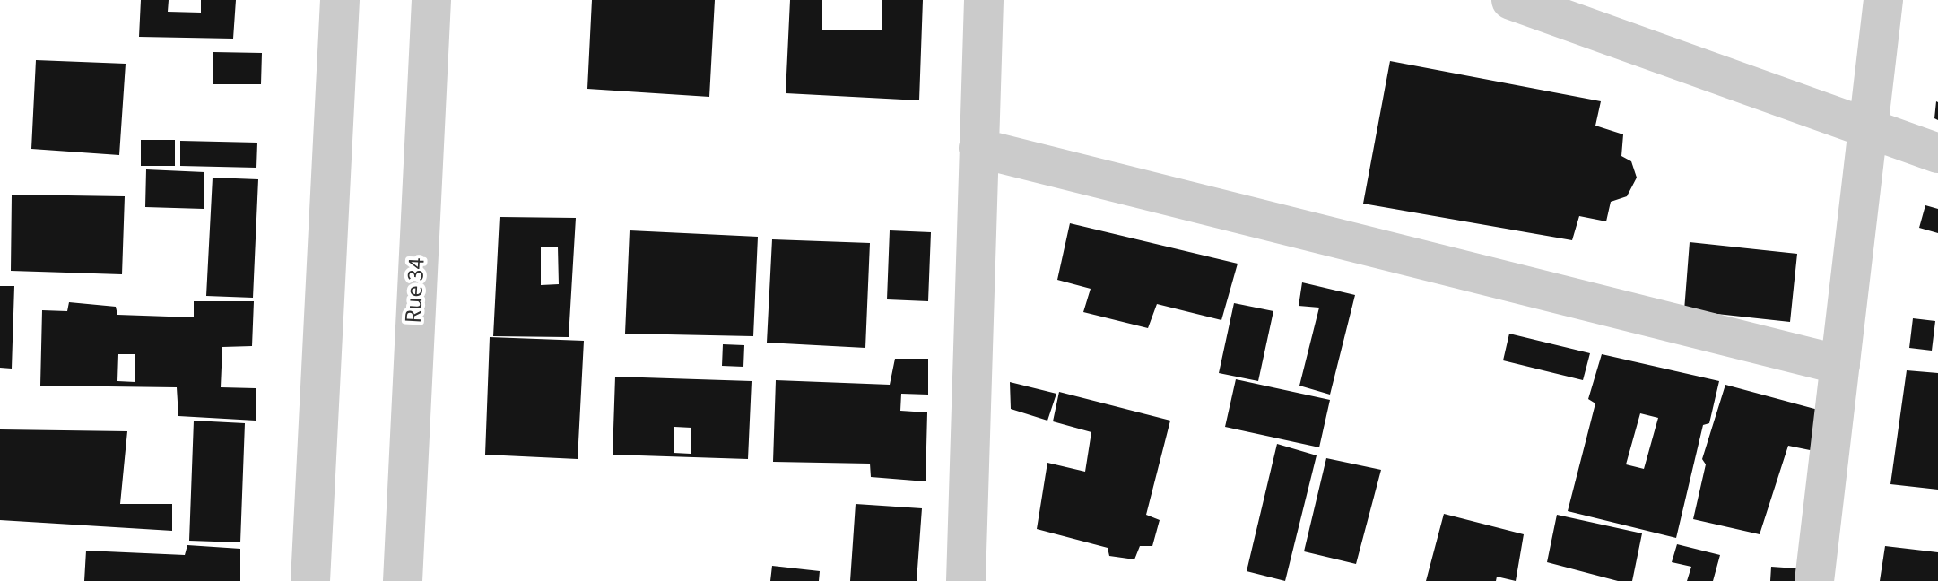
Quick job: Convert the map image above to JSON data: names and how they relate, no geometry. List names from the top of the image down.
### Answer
{
  "streets": {
    "street": ["Rue 34"]
  }
}
